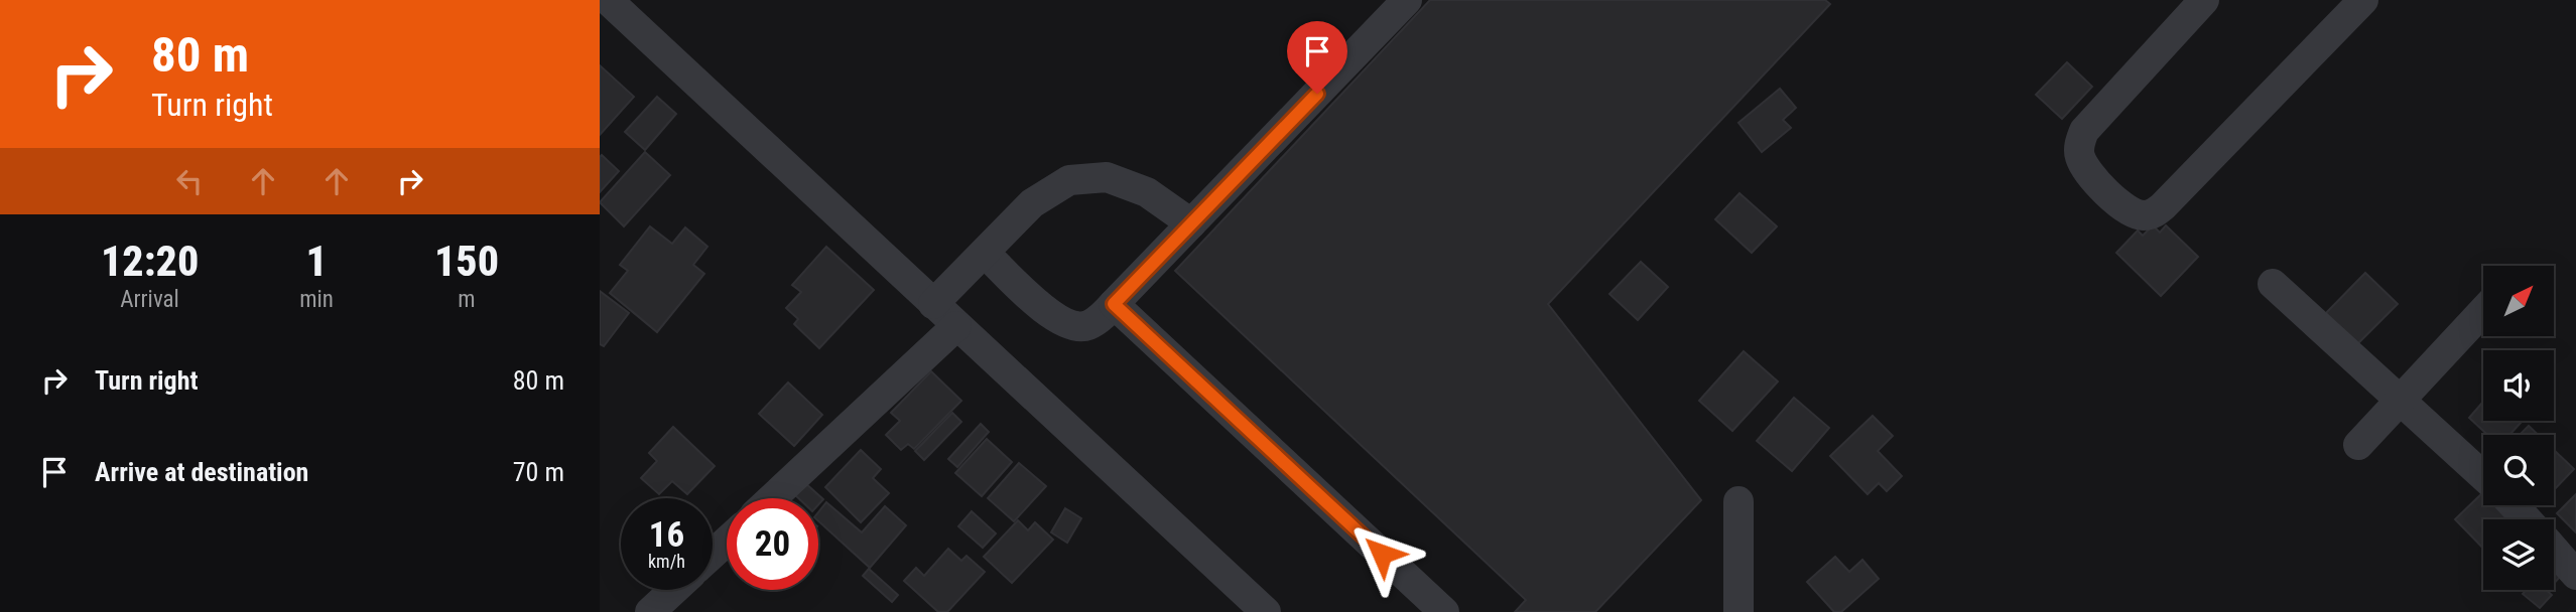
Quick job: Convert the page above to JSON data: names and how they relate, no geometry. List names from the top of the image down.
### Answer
{
  "north": "top right",
  "page": {
    "turn": ["80 m", "Turn right"],
    "eta": [
      "12:20",
      "Arrival",
      "1",
      "min",
      "150",
      "m"
    ],
    "list": [
      {
        "name": "Turn right",
        "value": "80 m"
      },
      {
        "name": "Arrive at destination",
        "value": "70 m"
      }
    ],
    "speed": "16 km/h",
    "limit": "20"
  }
}
